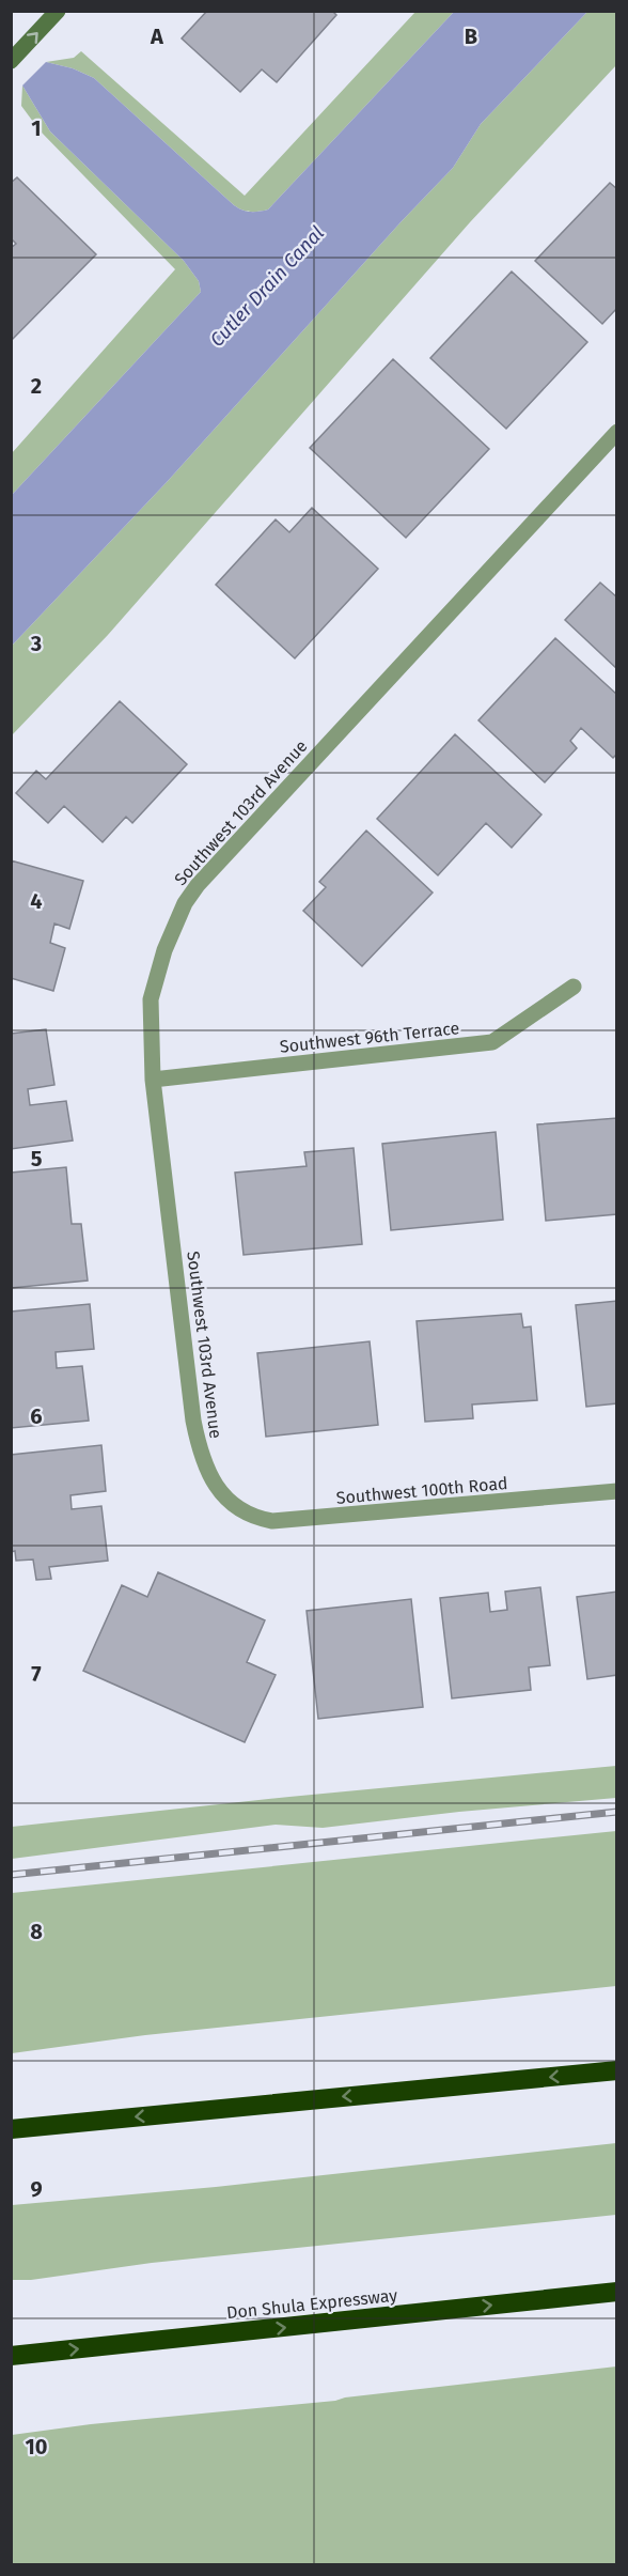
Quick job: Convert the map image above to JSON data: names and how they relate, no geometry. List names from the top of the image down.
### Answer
{
  "streets": {
    "highway": ["Don Shula Expressway"],
    "street": ["Southwest 103rd Avenue", "Southwest 96th Terrace", "Southwest 100th Road"]
  },
  "crossings": [
    ["Southwest 103rd Avenue", "Southwest 96th Terrace"],
    ["Southwest 103rd Avenue", "Southwest 100th Road"]
  ],
  "one_way": ["Don Shula Expressway"],
  "water": ["Cutler Drain Canal"],
  "grid": {
    "columns": ["A", "B"],
    "rows": [
      "1",
      "2",
      "3",
      "4",
      "5",
      "6",
      "7",
      "8",
      "9",
      "10"
    ]
  }
}
